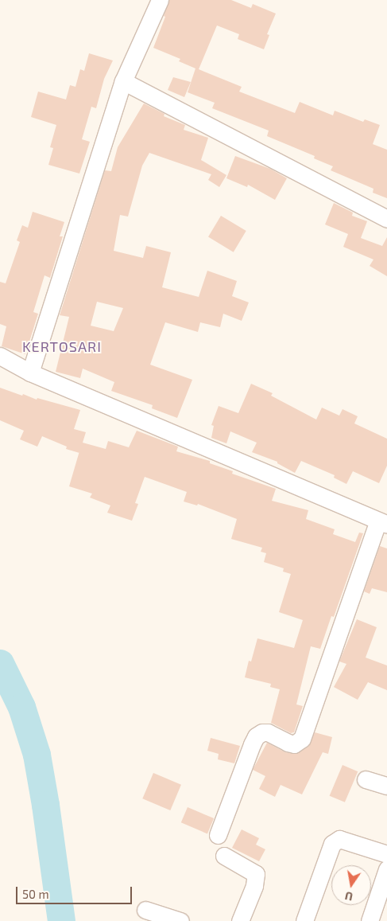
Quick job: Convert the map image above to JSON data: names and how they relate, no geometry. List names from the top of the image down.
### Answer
{
  "districts": ["KERTOSARI"],
  "scale_bar": "50 m",
  "north": "bottom"
}
